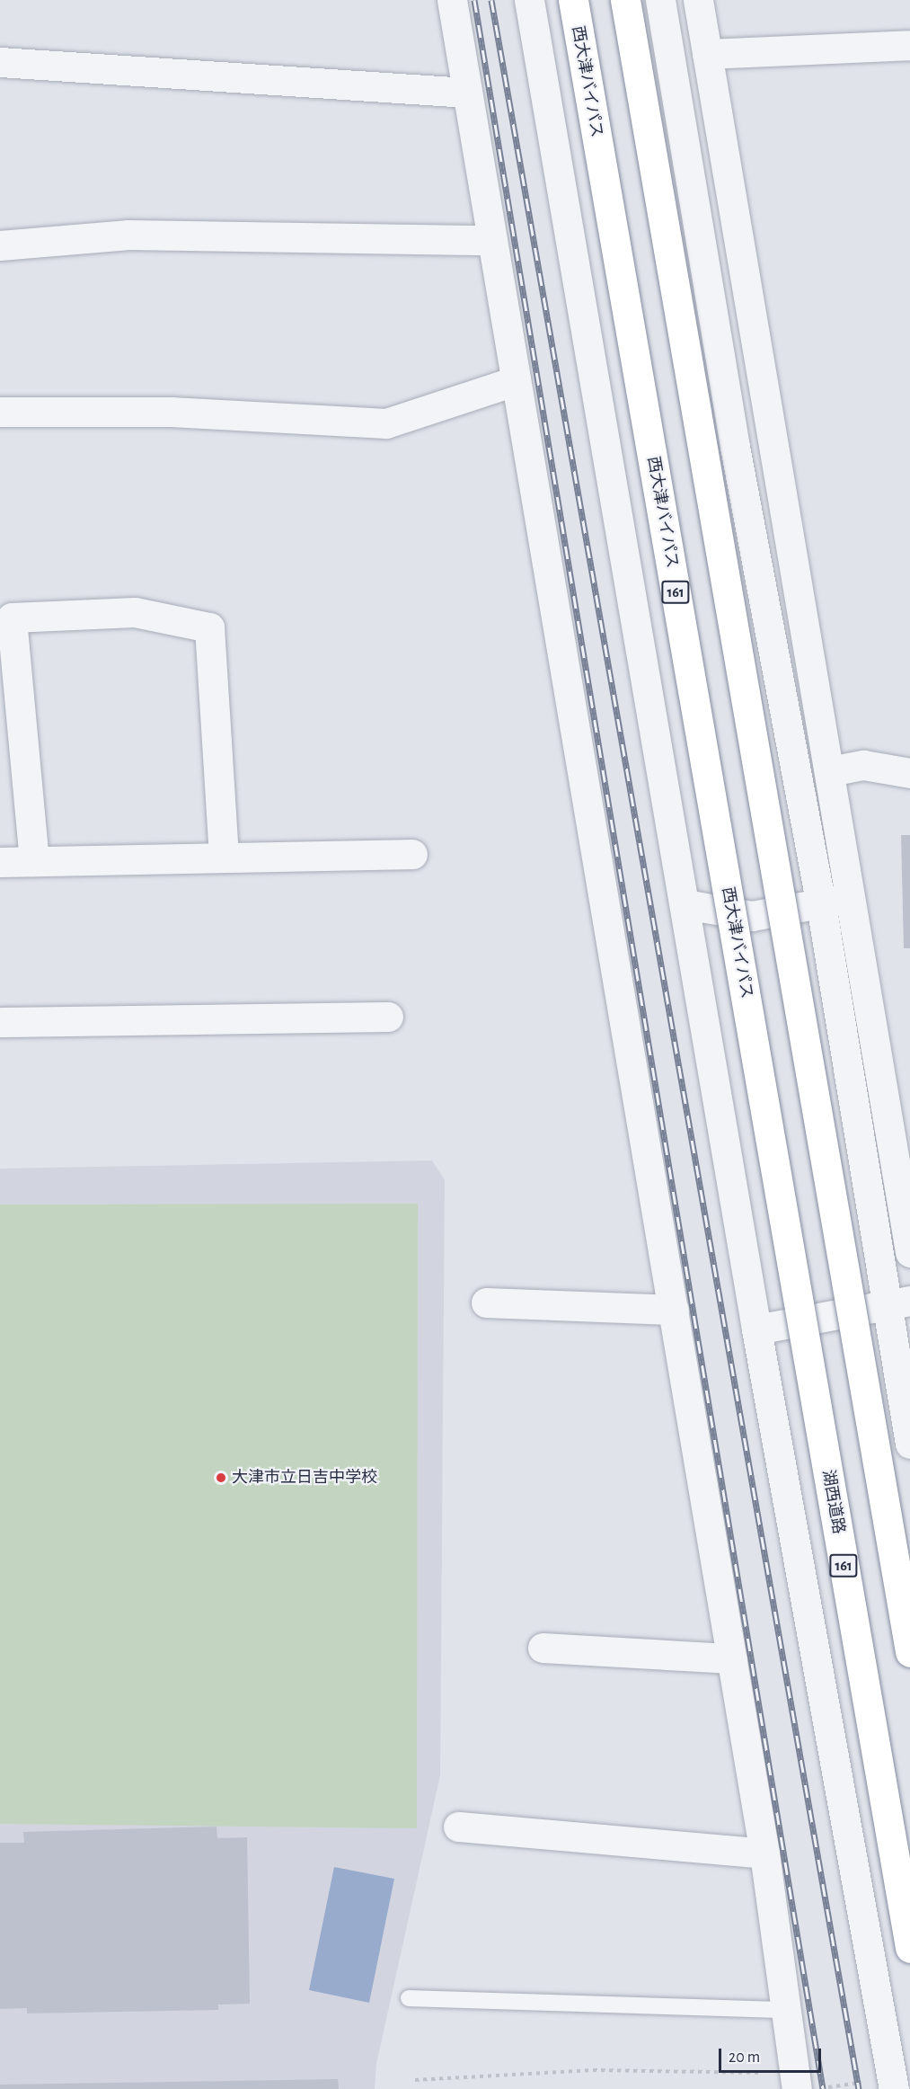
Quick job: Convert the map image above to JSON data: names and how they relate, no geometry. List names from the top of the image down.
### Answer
{
  "streets": {
    "highway": ["西大津バイパス", "161", "湖西道路"]
  },
  "crossings": [
    ["西大津バイパス", "湖西道路"]
  ],
  "places": ["大津市立日吉中学校"],
  "scale_bar": "20 m"
}
